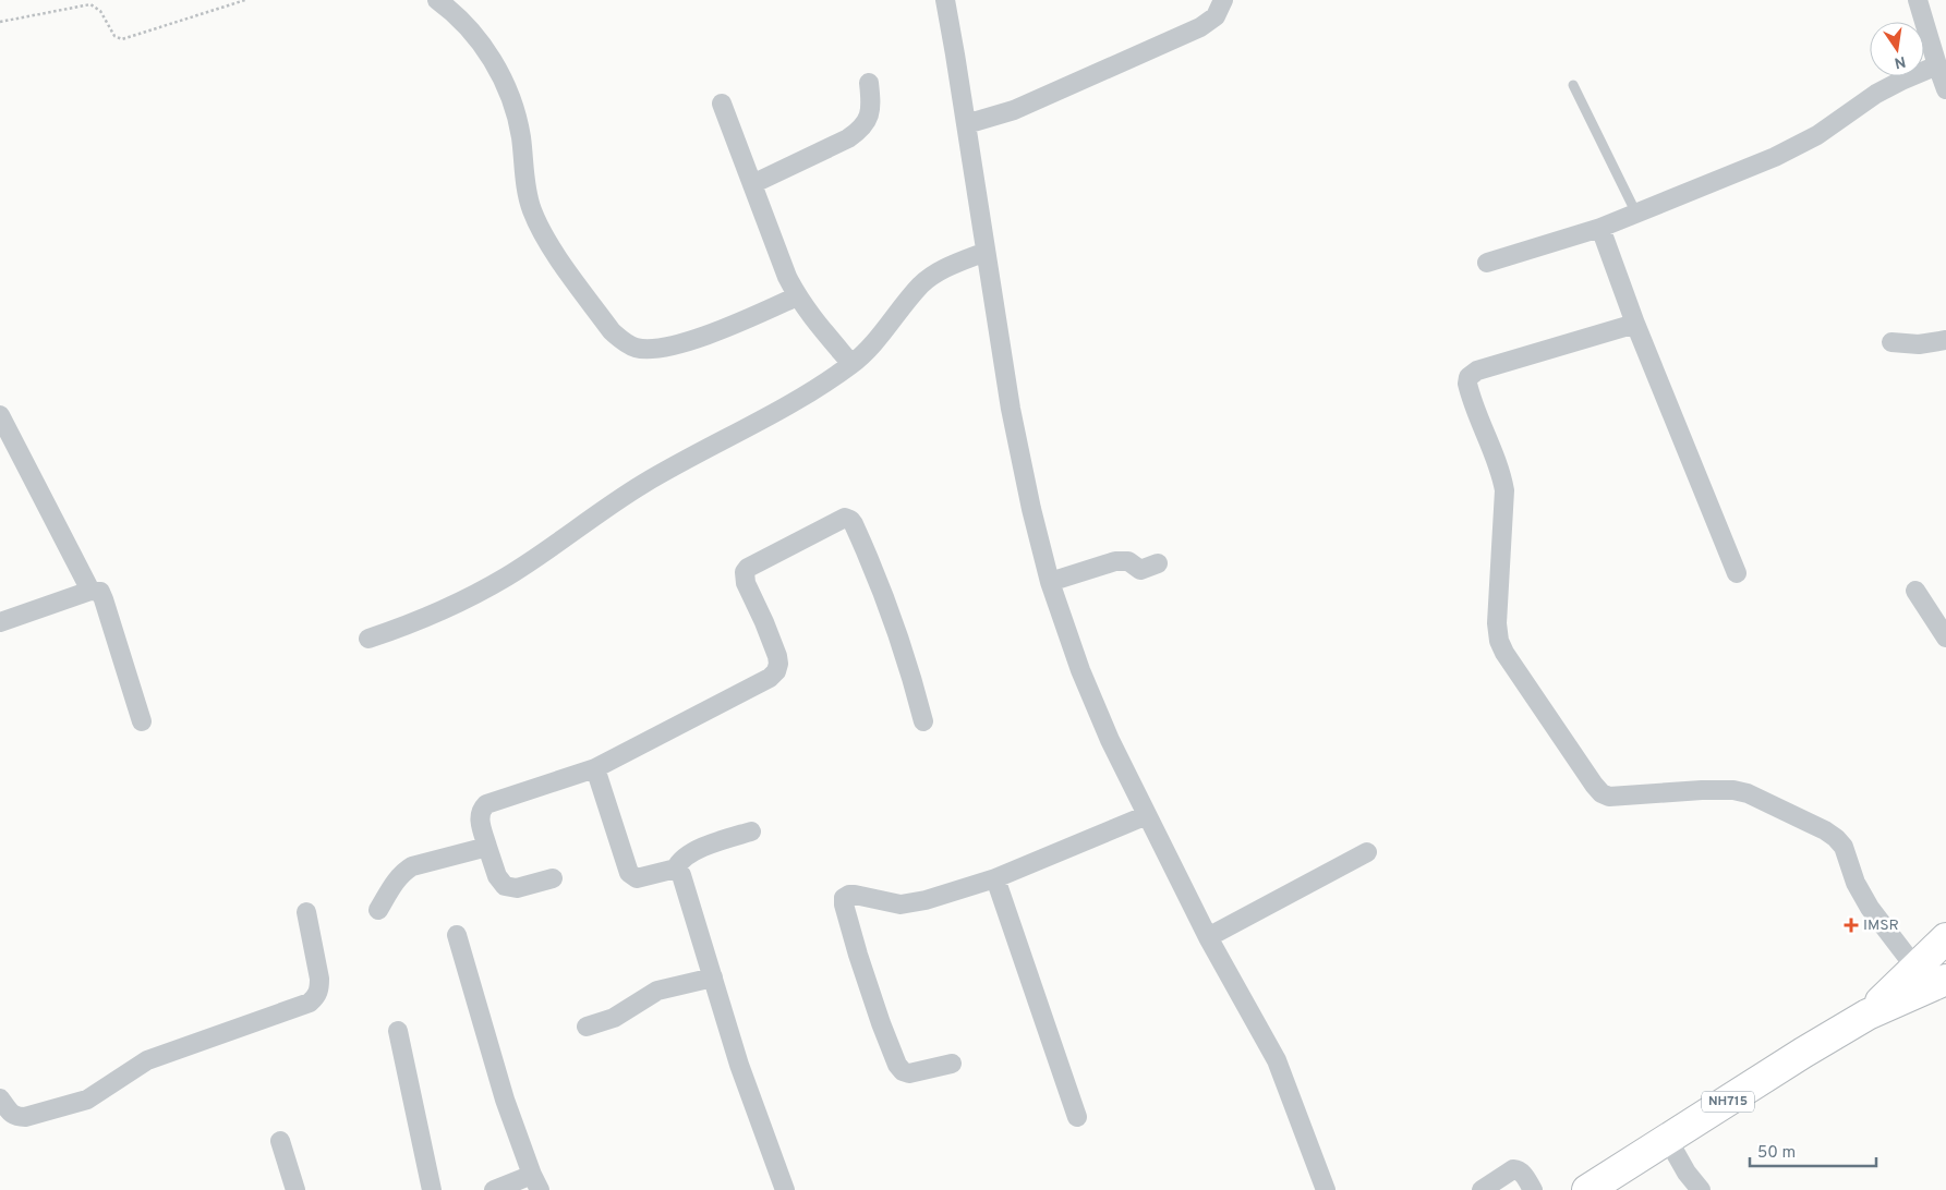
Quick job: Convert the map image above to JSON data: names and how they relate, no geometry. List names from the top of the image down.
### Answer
{
  "streets": {
    "highway": ["NH715"]
  },
  "places": {
    "health": ["IMSR"]
  },
  "scale_bar": "50 m",
  "north": "bottom"
}
